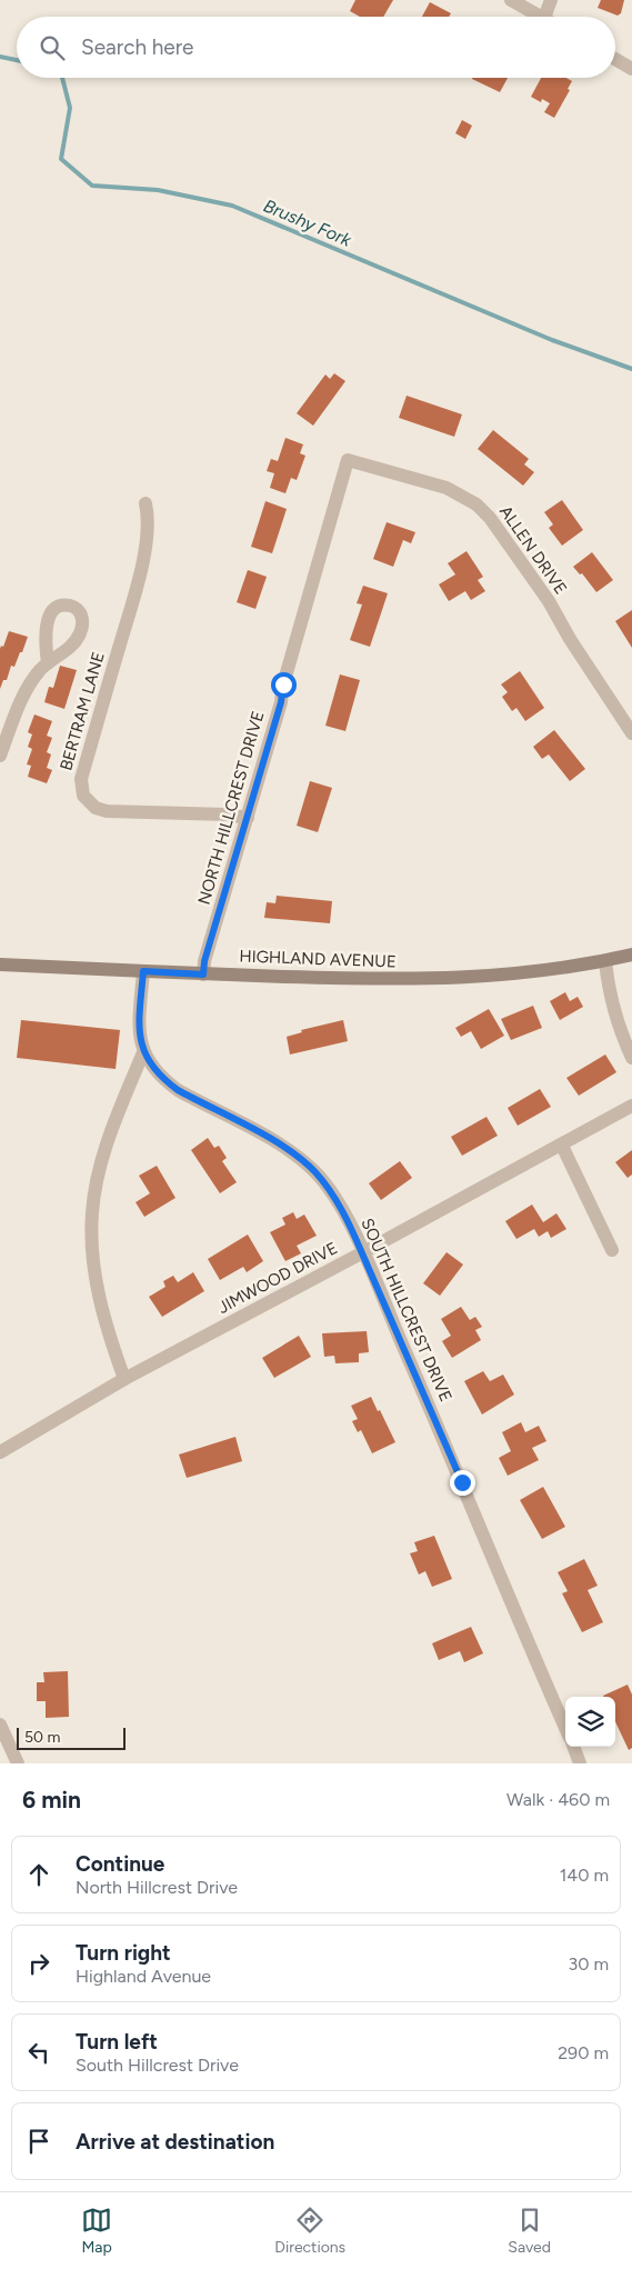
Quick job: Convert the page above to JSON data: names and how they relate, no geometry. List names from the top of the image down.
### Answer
{
  "streets": {
    "main road": ["HIGHLAND AVENUE"],
    "street": [
      "ALLEN DRIVE",
      "BERTRAM LANE",
      "NORTH HILLCREST DRIVE",
      "JIMWOOD DRIVE",
      "SOUTH HILLCREST DRIVE"
    ]
  },
  "crossings": [
    ["ALLEN DRIVE", "NORTH HILLCREST DRIVE"],
    ["BERTRAM LANE", "NORTH HILLCREST DRIVE"],
    ["NORTH HILLCREST DRIVE", "HIGHLAND AVENUE"],
    ["HIGHLAND AVENUE", "SOUTH HILLCREST DRIVE"],
    ["JIMWOOD DRIVE", "SOUTH HILLCREST DRIVE"]
  ],
  "water": ["Brushy Fork"],
  "scale_bar": "50 m",
  "page": {
    "search": "Search here",
    "scale": "50 m",
    "heading": ["6 min", "Walk · 460 m"],
    "list": [
      ["Continue", "North Hillcrest Drive", "140 m"],
      ["Turn right", "Highland Avenue", "30 m"],
      ["Turn left", "South Hillcrest Drive", "290 m"],
      "Arrive at destination"
    ],
    "nav": ["Map", "Directions", "Saved"]
  }
}
